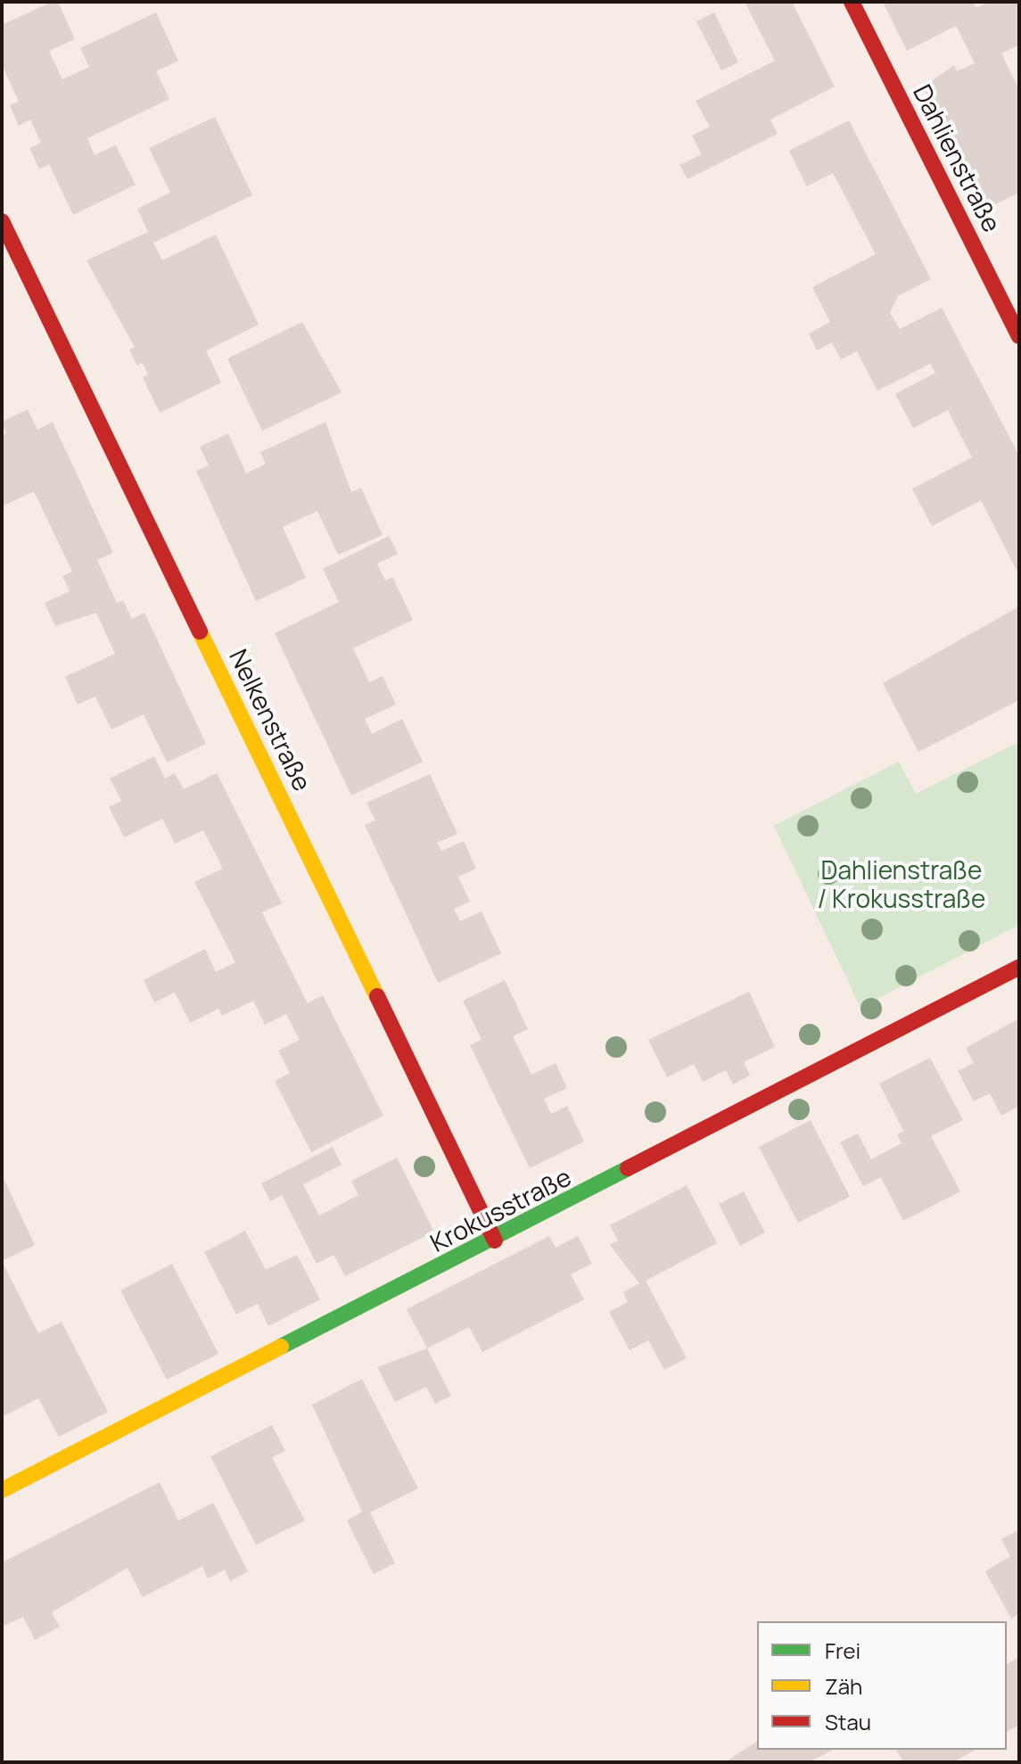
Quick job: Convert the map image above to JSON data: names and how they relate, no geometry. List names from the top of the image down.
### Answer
{
  "streets": {
    "street": ["Dahlienstraße", "Nelkenstraße", "Krokusstraße"]
  },
  "crossings": [
    ["Nelkenstraße", "Krokusstraße"]
  ],
  "parks": ["Dahlienstraße / Krokusstraße"],
  "legend": ["Frei", "Zäh", "Stau"]
}
